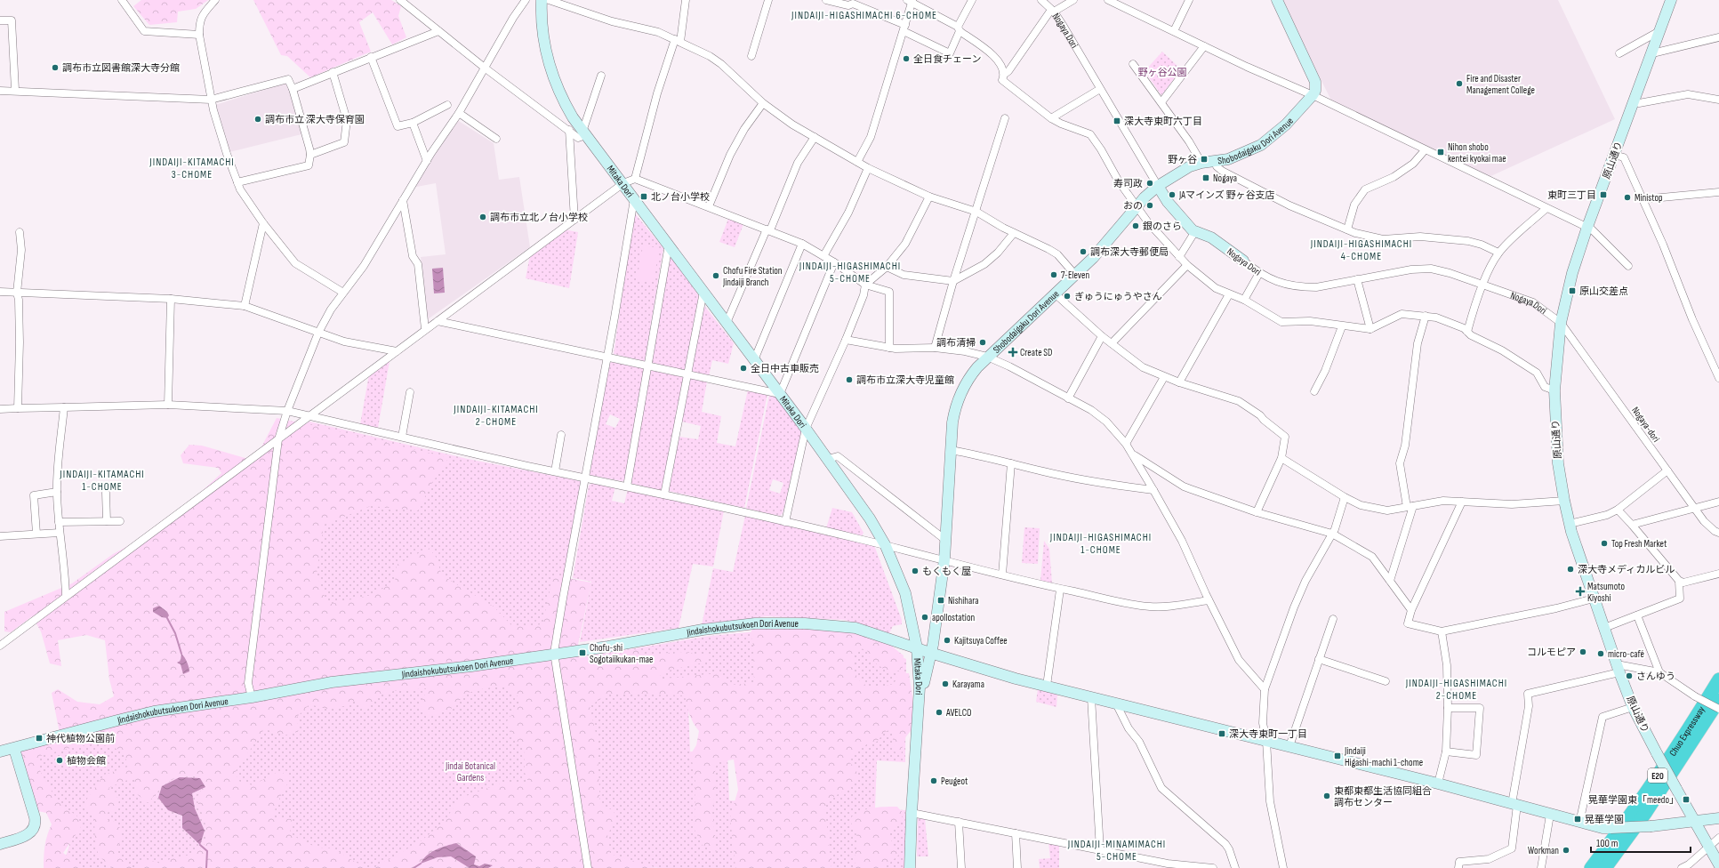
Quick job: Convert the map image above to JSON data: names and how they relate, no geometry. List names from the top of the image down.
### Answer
{
  "streets": {
    "highway": ["Chuo Expressway", "E20"],
    "street": [
      "Nogaya Dori",
      "Shobodaigaku Dori Avenue",
      "原山通り",
      "Mitaka Dori",
      "Nogaya-dori",
      "Jindaishokubutsukoen Dori Avenue"
    ]
  },
  "crossings": [
    ["Nogaya Dori", "Shobodaigaku Dori Avenue"],
    ["Nogaya Dori", "原山通り"],
    ["Nogaya Dori", "Nogaya-dori"],
    ["Shobodaigaku Dori Avenue", "Mitaka Dori"],
    ["Shobodaigaku Dori Avenue", "Jindaishokubutsukoen Dori Avenue"],
    ["原山通り", "Nogaya-dori"],
    ["原山通り", "Jindaishokubutsukoen Dori Avenue"],
    ["Mitaka Dori", "Jindaishokubutsukoen Dori Avenue"]
  ],
  "districts": [
    "JINDAIJI-HIGASHIMACHI 6-CHOME",
    "JINDAIJI-KITAMACHI 3-CHOME",
    "JINDAIJI-HIGASHIMACHI 4-CHOME",
    "JINDAIJI-HIGASHIMACHI 5-CHOME",
    "JINDAIJI-KITAMACHI 2-CHOME",
    "JINDAIJI-KITAMACHI 1-CHOME",
    "JINDAIJI-HIGASHIMACHI 1-CHOME",
    "JINDAIJI-HIGASHIMACHI 2-CHOME",
    "JINDAIJI-MINAMIMACHI 5-CHOME"
  ],
  "parks": ["野ヶ谷公園", "Jindai Botanical Gardens"],
  "places": {
    "other": [
      "全日食チェーン",
      "調布市立図書館深大寺分館",
      "Fire and Disaster Management College",
      "調布市立 深大寺保育園",
      "寿司政",
      "JAマインズ 野ヶ谷支店",
      "Ministop",
      "おの",
      "調布市立北ノ台小学校",
      "銀のさら",
      "調布深大寺郵便局",
      "7-Eleven",
      "Chofu Fire Station Jindaiji Branch",
      "ぎゅうにゅうやさん",
      "調布清掃",
      "全日中古車販売",
      "調布市立深大寺児童館",
      "Top Fresh Market",
      "深大寺メディカルビル",
      "もくもく屋",
      "apollostation",
      "Kajitsuya Coffee",
      "コルモピア",
      "micro-café",
      "さんゆう",
      "Karayama",
      "AVELCO",
      "植物会館",
      "Peugeot",
      "東都東都生活協同組合 調布センター",
      "Workman"
    ],
    "transit": [
      "深大寺東町六丁目",
      "Nihon shobo kentei kyokai mae",
      "野ヶ谷",
      "Nogaya",
      "東町三丁目",
      "北ノ台小学校",
      "原山交差点",
      "Nishihara",
      "Chofu-shi Sogotaiikukan-mae",
      "深大寺東町一丁目",
      "神代植物公園前",
      "Jindaiji Higashi-machi 1-chome",
      "晃華学園東「meedo」",
      "晃華学園"
    ],
    "health": ["Create SD", "Matsumoto Kiyoshi"]
  },
  "scale_bar": "100 m"
}
